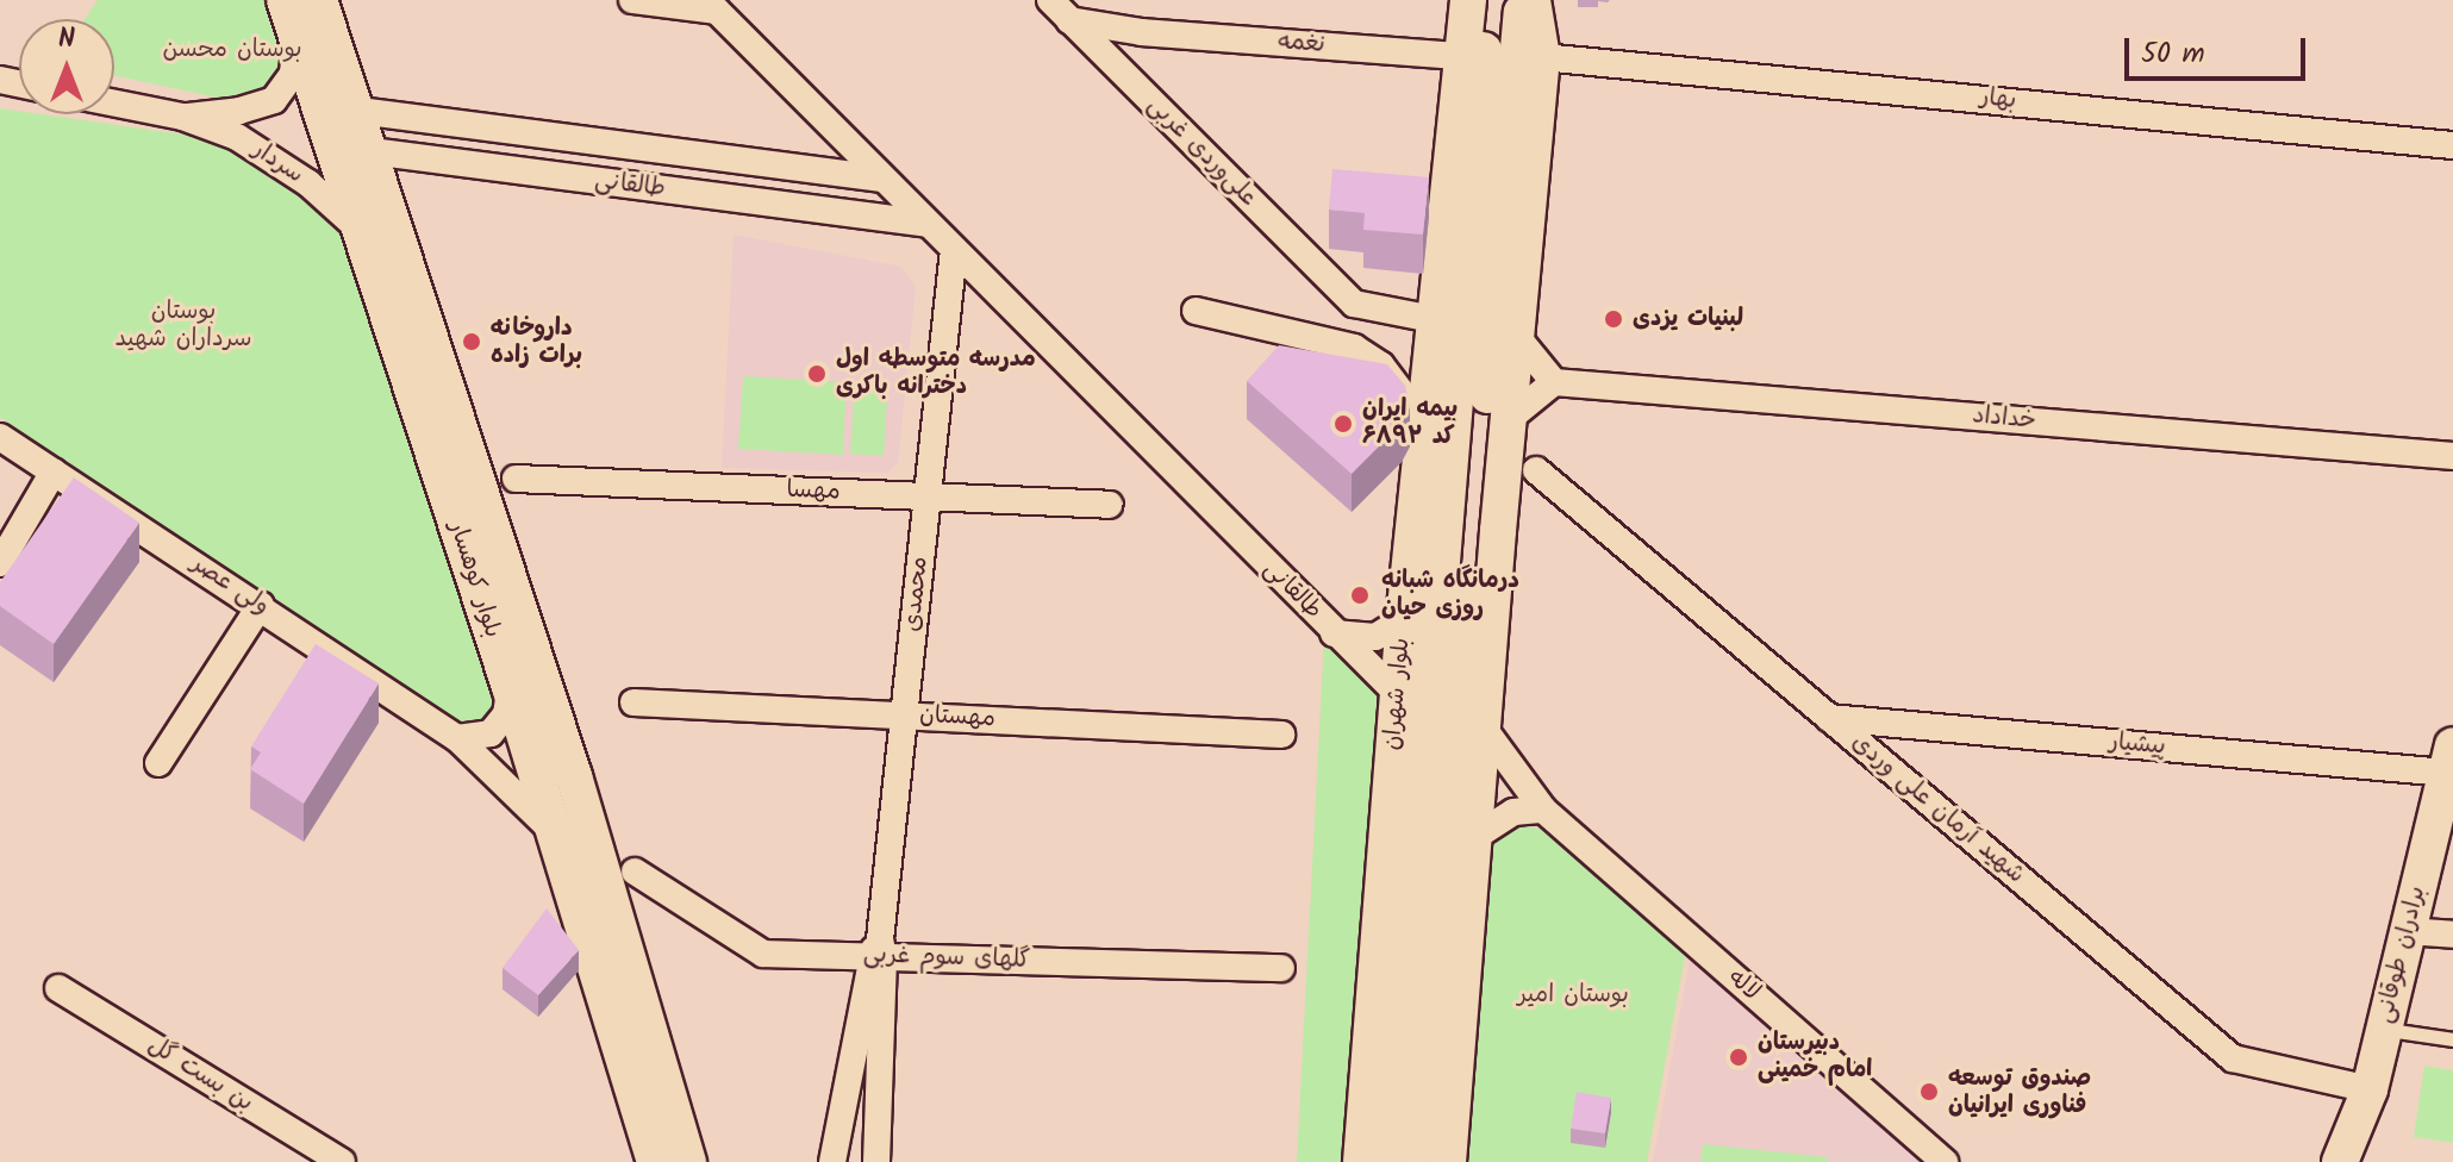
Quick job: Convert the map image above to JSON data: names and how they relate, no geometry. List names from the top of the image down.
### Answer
{
  "streets": {
    "main road": ["بلوار کوهسار", "بلوار شهران", "برادران طوقانی"],
    "street": [
      "نغمه",
      "بهار",
      "علی‌وردی غربی",
      "سردار",
      "طالقانی",
      "خداداد",
      "مهسا",
      "ولی عصر",
      "محمدی",
      "مهستان",
      "پیشیار",
      "شهید آرمان علی وردی",
      "گلهای سوم غربی",
      "لاله",
      "بن بست گل"
    ]
  },
  "crossings": [
    ["نغمه", "علی‌وردی غربی"],
    ["نغمه", "بلوار شهران"],
    ["سردار", "بلوار کوهسار"],
    ["طالقانی", "بلوار کوهسار"],
    ["طالقانی", "محمدی"],
    ["طالقانی", "بلوار شهران"],
    ["مهسا", "محمدی"],
    ["بلوار کوهسار", "ولی عصر"],
    ["محمدی", "مهستان"],
    ["محمدی", "گلهای سوم غربی"],
    ["پیشیار", "شهید آرمان علی وردی"],
    ["پیشیار", "برادران طوقانی"],
    ["شهید آرمان علی وردی", "برادران طوقانی"]
  ],
  "parks": ["بوستان محسن", "بوستان سرداران شهید", "بوستان امیر"],
  "places": [
    "لبنیات یزدی",
    "داروخانه برات زاده",
    "مدرسه متوسطه اول دخترانه باکری",
    "بیمه ایران کد ۶۸۹۲",
    "درمانگاه شبانه روزی حیان",
    "دبیرستان امام خمینی",
    "صندوق توسعه فناوری ایرانیان"
  ],
  "scale_bar": "50 m",
  "north": "top"
}
